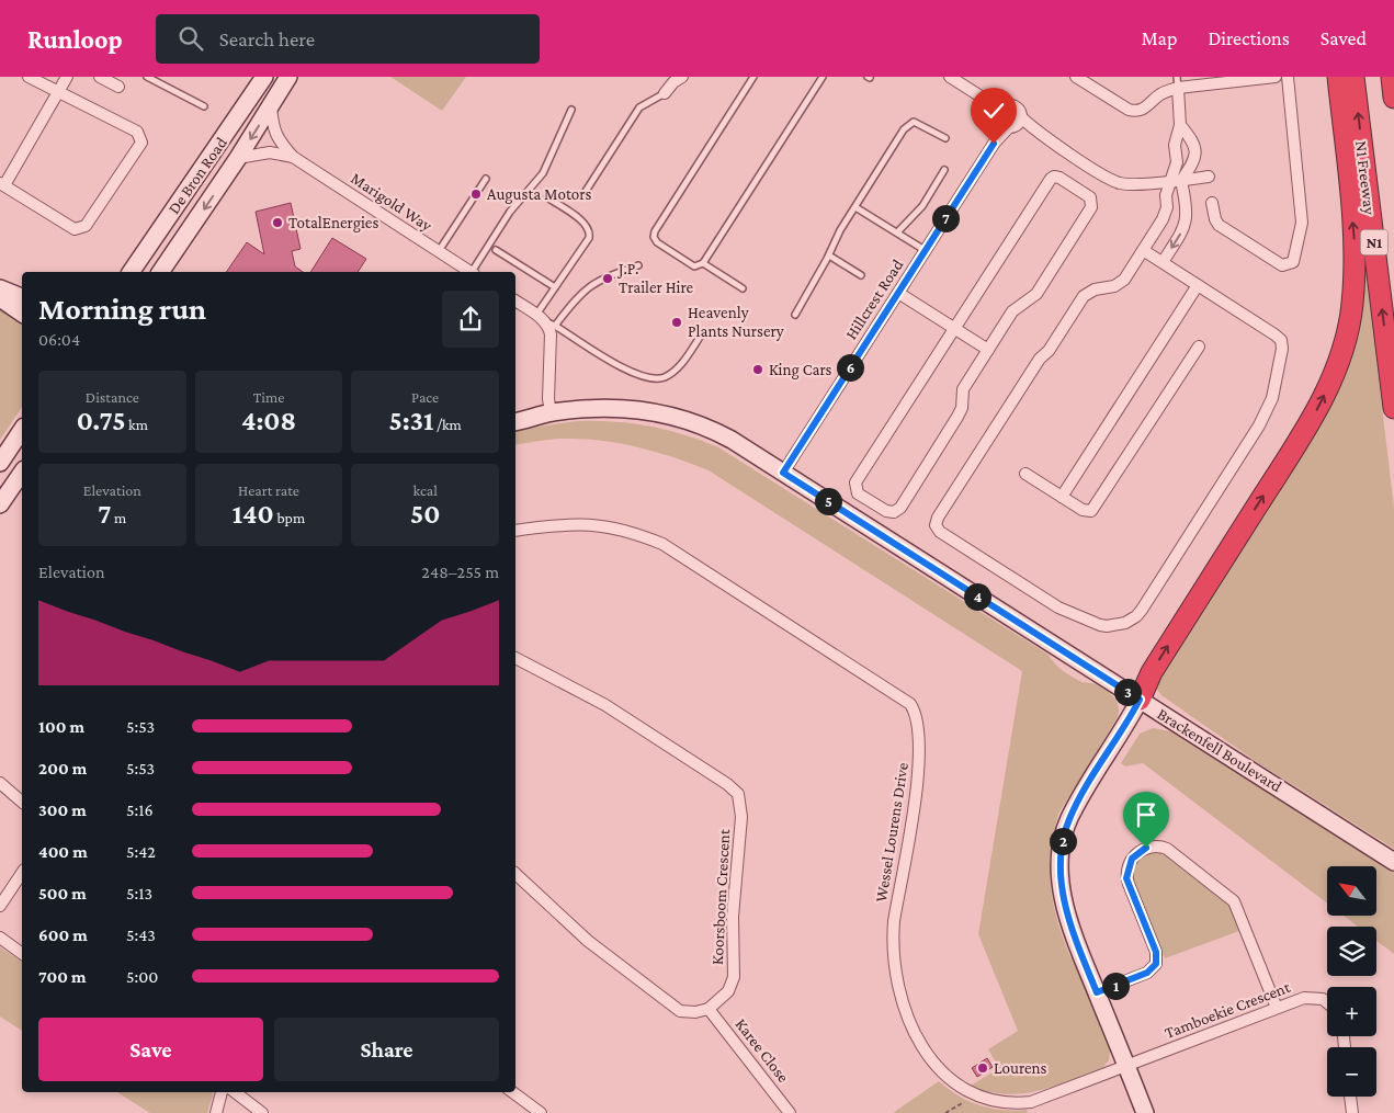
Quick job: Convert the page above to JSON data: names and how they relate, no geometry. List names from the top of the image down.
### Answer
{
  "streets": {
    "highway": ["N1 Freeway", "N1"],
    "street": [
      "De Bron Road",
      "Marigold Way",
      "Hillcrest Road",
      "Brackenfell Boulevard",
      "Wessel Lourens Drive",
      "Koorsboom Crescent",
      "Tamboekie Crescent",
      "Karee Close"
    ]
  },
  "crossings": [
    ["De Bron Road", "Marigold Way"],
    ["Hillcrest Road", "Brackenfell Boulevard"],
    ["Wessel Lourens Drive", "Tamboekie Crescent"],
    ["Koorsboom Crescent", "Karee Close"]
  ],
  "one_way": ["N1 Freeway"],
  "places": [
    "Augusta Motors",
    "TotalEnergies",
    "J.P. Trailer Hire",
    "Heavenly Plants Nursery",
    "King Cars",
    "Lourens"
  ],
  "north": "top left",
  "page": {
    "header": "Runloop",
    "search": "Search here",
    "nav": ["Map", "Directions", "Saved"],
    "pins": [
      "7",
      "6",
      "5",
      "4",
      "3",
      "2",
      "1"
    ],
    "heading": ["Morning run", "06:04"],
    "stats": [
      ["Distance", "0.75 km"],
      ["Time", "4:08"],
      ["Pace", "5:31 /km"],
      ["Elevation", "7 m"],
      ["Heart rate", "140 bpm"],
      ["kcal", "50"]
    ],
    "chart": ["Elevation", "248–255 m"],
    "list": [
      {
        "name": "100 m",
        "note": "5:53"
      },
      {
        "name": "200 m",
        "note": "5:53"
      },
      {
        "name": "300 m",
        "note": "5:16"
      },
      {
        "name": "400 m",
        "note": "5:42"
      },
      {
        "name": "500 m",
        "note": "5:13"
      },
      {
        "name": "600 m",
        "note": "5:43"
      },
      {
        "name": "700 m",
        "note": "5:00"
      }
    ],
    "map_buttons": ["+", "−"],
    "buttons": ["Save", "Share"]
  }
}
